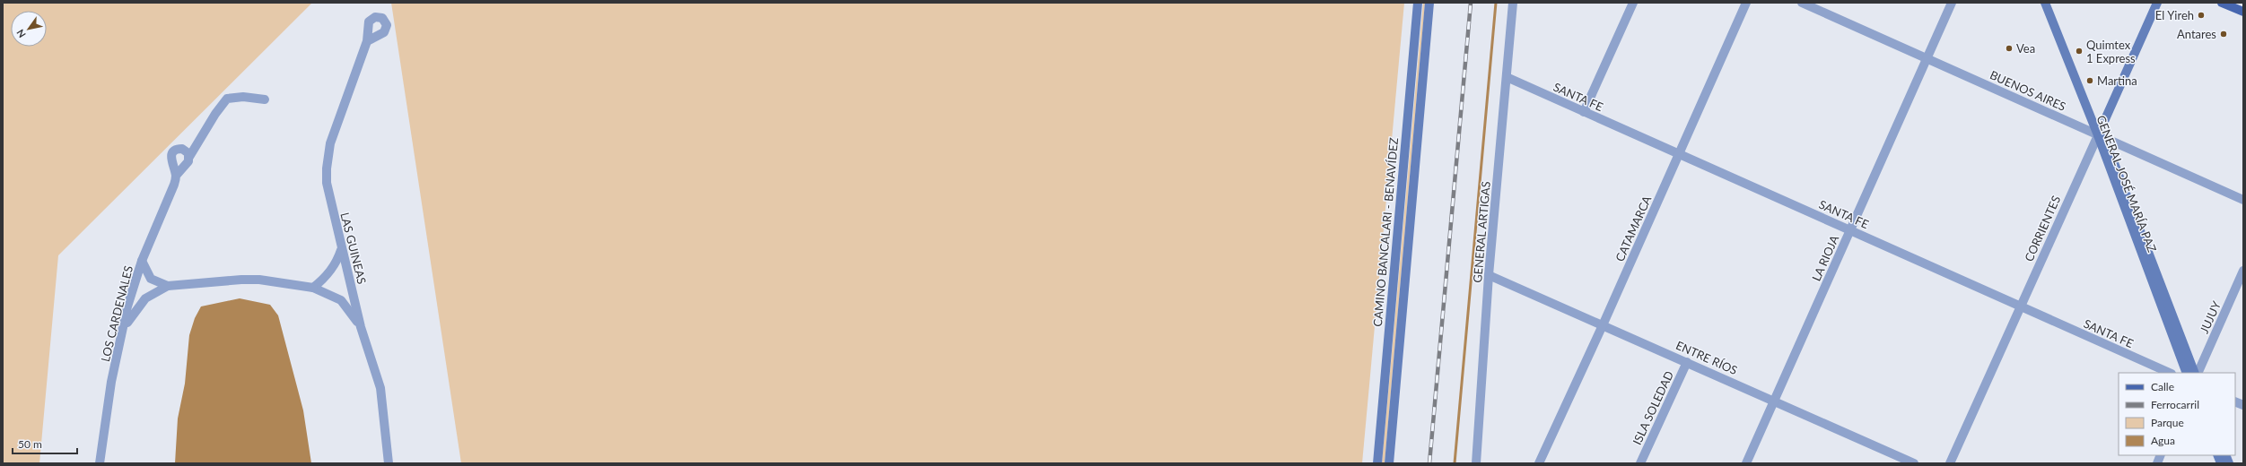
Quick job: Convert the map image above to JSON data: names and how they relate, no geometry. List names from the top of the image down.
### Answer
{
  "streets": {
    "main road": ["GENERAL JOSÉ MARÍA PAZ", "CORRIENTES", "CAMINO BANCALARI - BENAVÍDEZ"],
    "street": [
      "BUENOS AIRES",
      "SANTA FE",
      "CATAMARCA",
      "GENERAL ARTIGAS",
      "LAS GUINEAS",
      "LA RIOJA",
      "LOS CARDENALES",
      "JUJUY",
      "ENTRE RÍOS",
      "ISLA SOLEDAD"
    ]
  },
  "crossings": [
    ["BUENOS AIRES", "GENERAL JOSÉ MARÍA PAZ"],
    ["BUENOS AIRES", "CORRIENTES"],
    ["BUENOS AIRES", "LA RIOJA"],
    ["SANTA FE", "CATAMARCA"],
    ["SANTA FE", "CORRIENTES"],
    ["SANTA FE", "GENERAL ARTIGAS"],
    ["SANTA FE", "LA RIOJA"],
    ["GENERAL JOSÉ MARÍA PAZ", "CORRIENTES"],
    ["CATAMARCA", "ENTRE RÍOS"],
    ["GENERAL ARTIGAS", "ENTRE RÍOS"],
    ["LA RIOJA", "ENTRE RÍOS"],
    ["ENTRE RÍOS", "ISLA SOLEDAD"]
  ],
  "places": [
    "El Yireh",
    "Antares",
    "Vea",
    "Quimtex 1 Express",
    "Martina"
  ],
  "legend": [
    "Calle",
    "Ferrocarril",
    "Parque",
    "Agua"
  ],
  "scale_bar": "50 m",
  "north": "bottom left"
}
